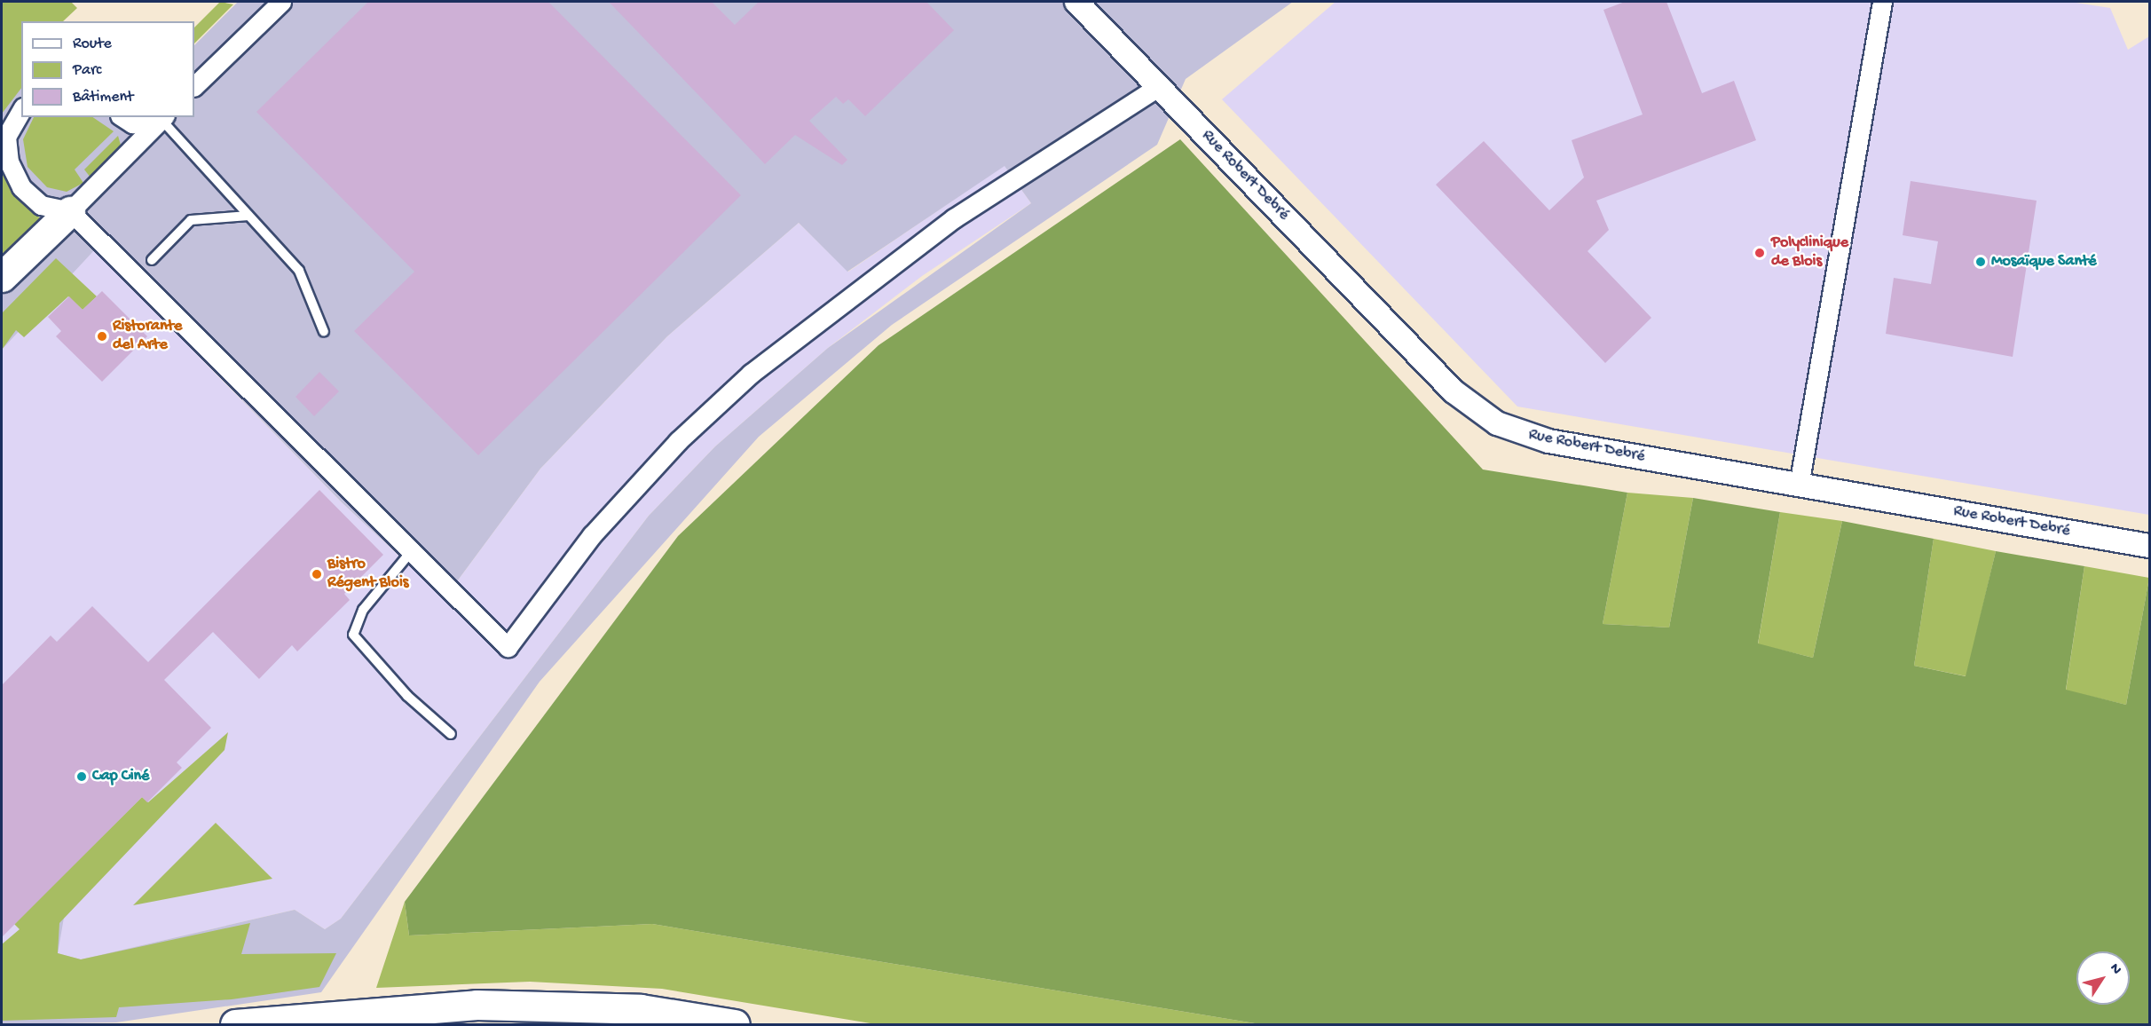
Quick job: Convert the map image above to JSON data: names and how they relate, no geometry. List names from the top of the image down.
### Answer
{
  "streets": {
    "street": ["Rue Robert Debré"]
  },
  "places": [
    "Polyclinique de Blois",
    "Mosaïque Santé",
    "Ristorante del Arte",
    "Bistro Régent Blois",
    "Cap Ciné"
  ],
  "legend": ["Route", "Parc", "Bâtiment"],
  "north": "top right"
}
